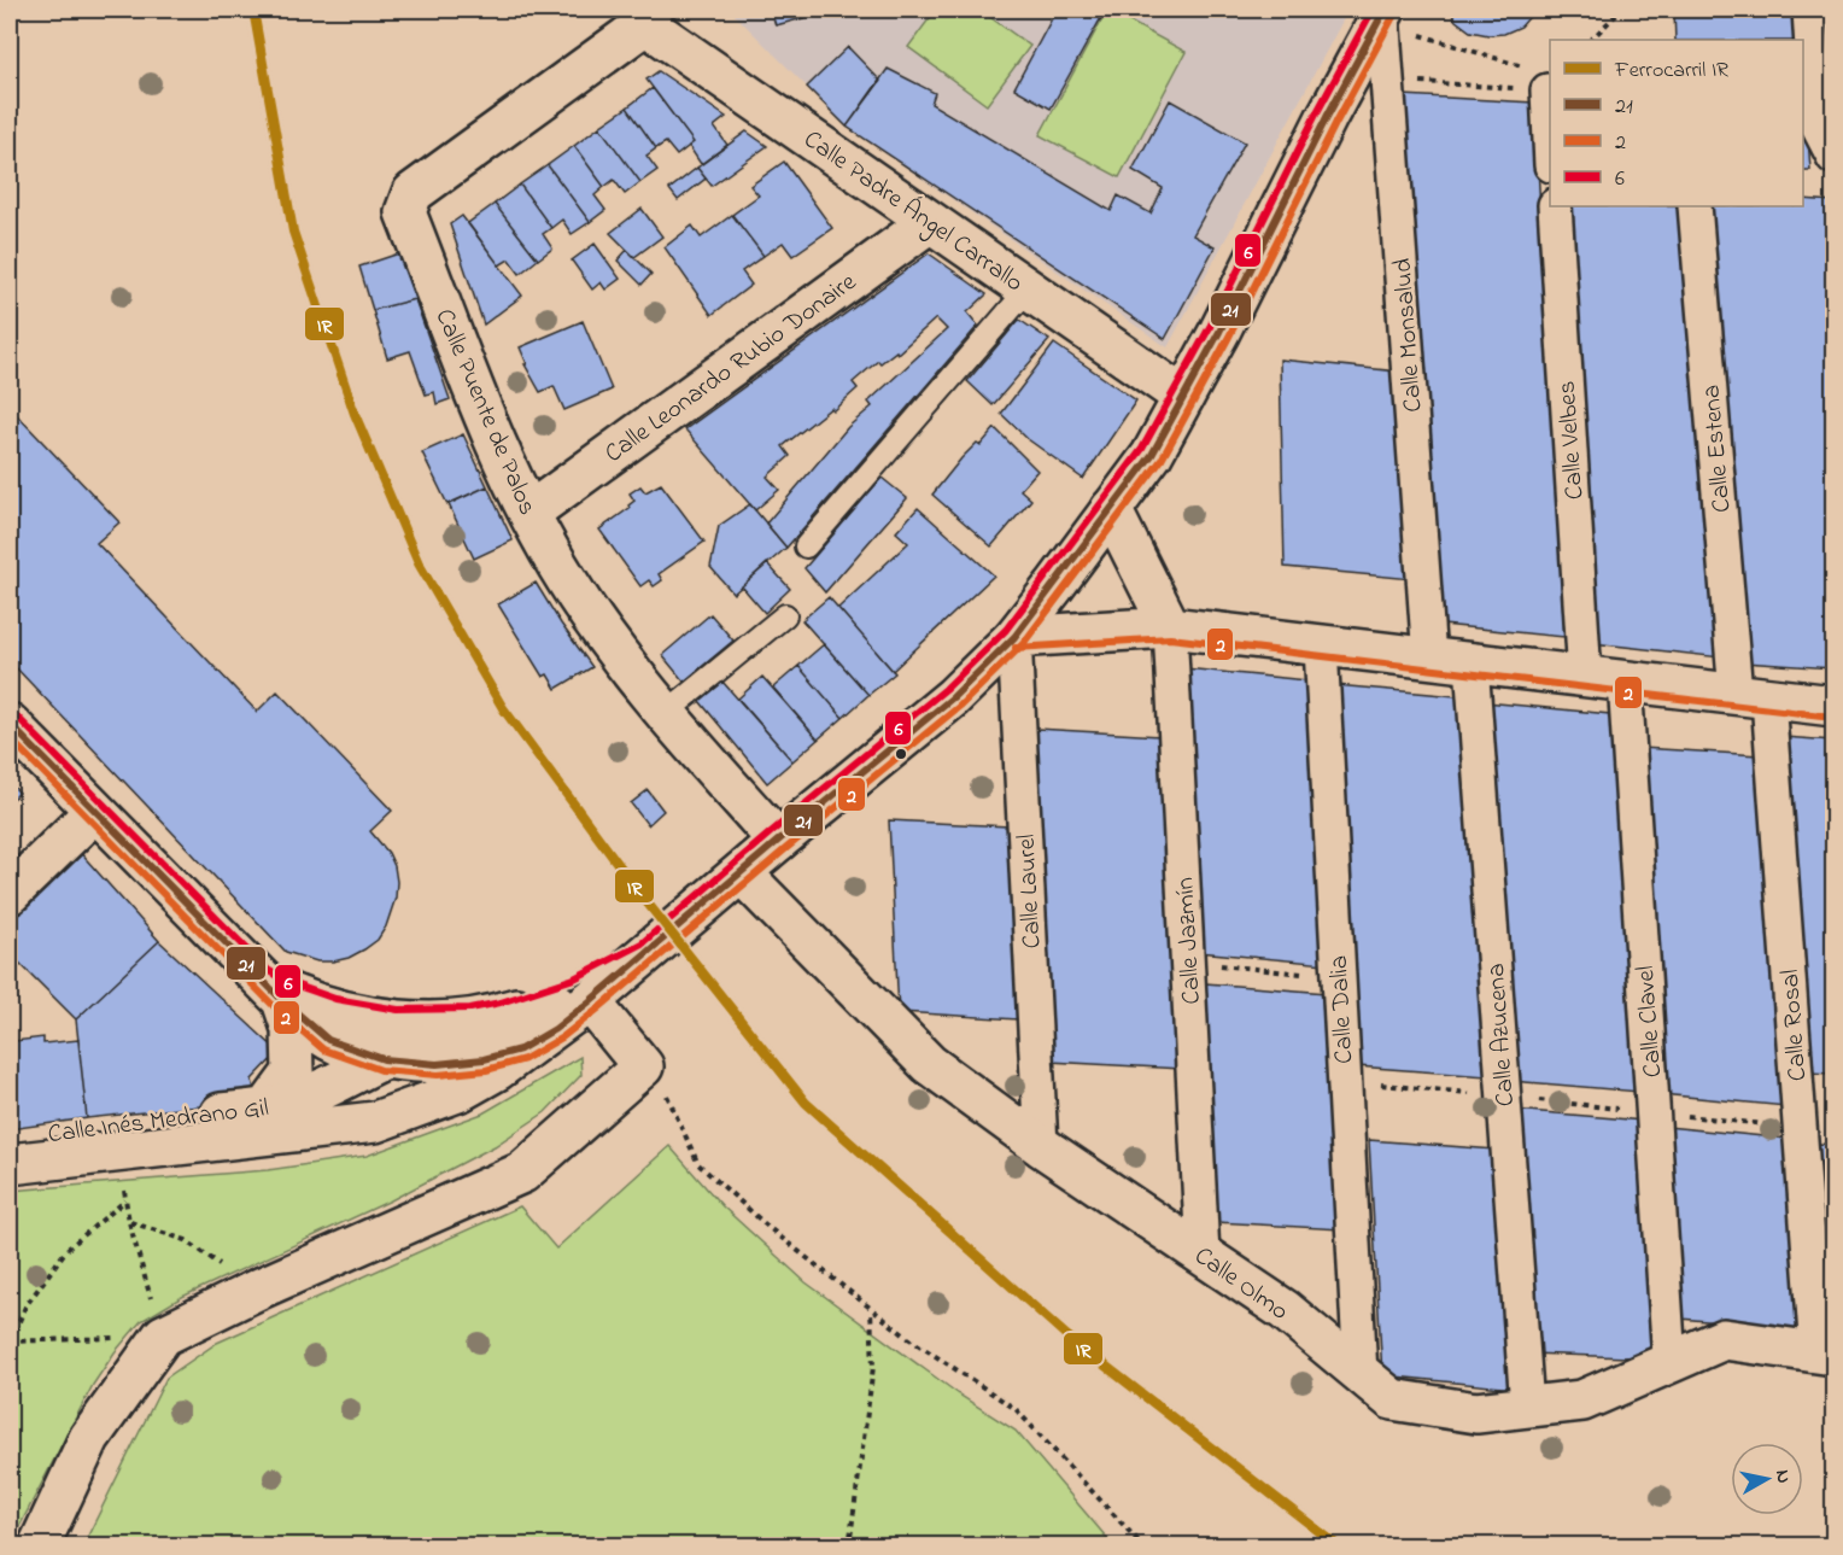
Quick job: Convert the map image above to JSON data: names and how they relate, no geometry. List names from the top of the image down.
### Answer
{
  "streets": {
    "street": [
      "Calle Padre Ángel Carrallo",
      "Calle Monsalud",
      "Calle Leonardo Rubio Donaire",
      "Calle Puente de Palos",
      "Calle Velbes",
      "Calle Estena",
      "Calle Laurel",
      "Calle Jazmín",
      "Calle Dalia",
      "Calle Clavel",
      "Calle Rosal",
      "Calle Azucena",
      "Calle Inés Medrano Gil",
      "Calle Olmo"
    ]
  },
  "crossings": [
    ["Calle Padre Ángel Carrallo", "Calle Leonardo Rubio Donaire"],
    ["Calle Padre Ángel Carrallo", "Calle Puente de Palos"],
    ["Calle Leonardo Rubio Donaire", "Calle Puente de Palos"],
    ["Calle Estena", "Calle Rosal"],
    ["Calle Laurel", "Calle Olmo"],
    ["Calle Jazmín", "Calle Olmo"],
    ["Calle Dalia", "Calle Olmo"],
    ["Calle Clavel", "Calle Olmo"],
    ["Calle Rosal", "Calle Olmo"],
    ["Calle Azucena", "Calle Olmo"]
  ],
  "lines": [
    "rail line IR",
    "transit line 21",
    "transit line 6",
    "transit line 2"
  ],
  "legend": [
    "Ferrocarril IR",
    "21",
    "2",
    "6"
  ],
  "north": "right"
}
